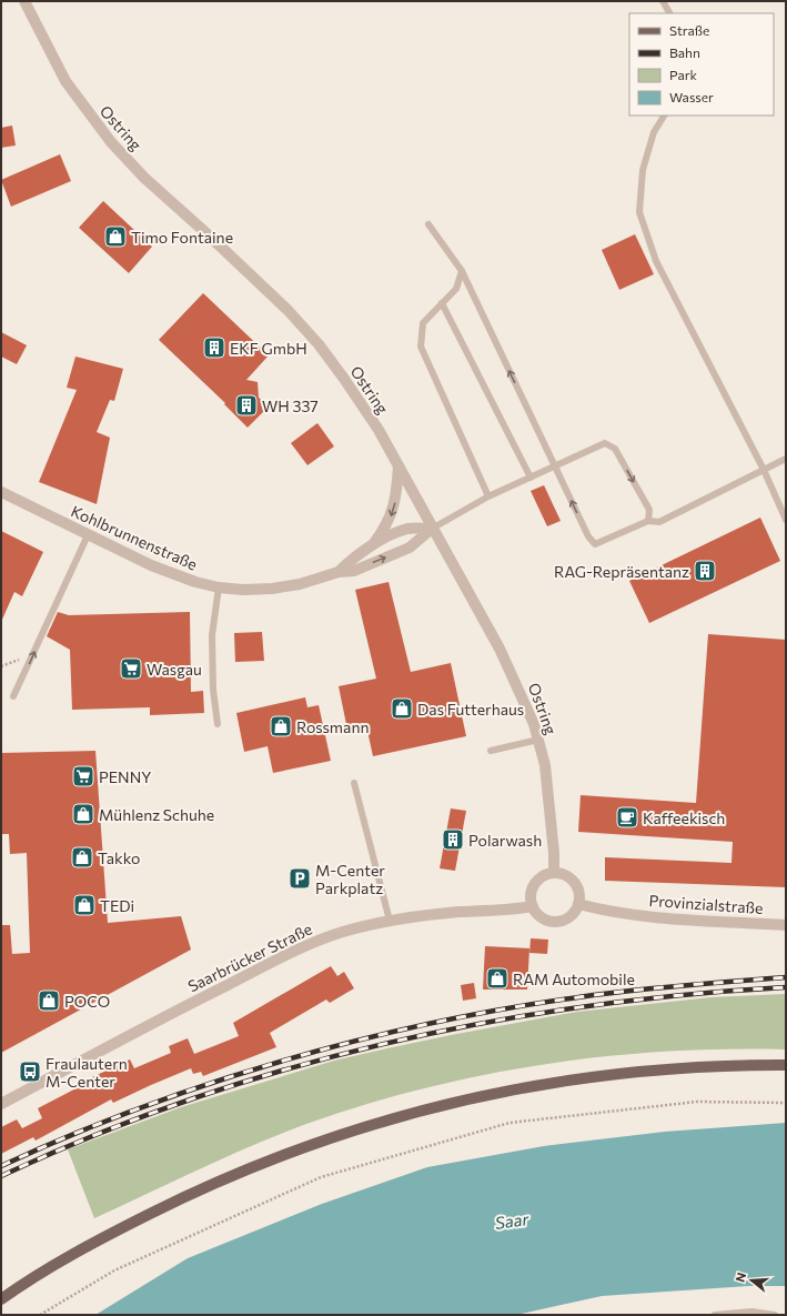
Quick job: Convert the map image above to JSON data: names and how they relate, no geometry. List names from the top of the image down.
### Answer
{
  "streets": {
    "street": [
      "Ostring",
      "Kohlbrunnenstraße",
      "Provinzialstraße",
      "Saarbrücker Straße"
    ]
  },
  "crossings": [
    ["Ostring", "Kohlbrunnenstraße"],
    ["Ostring", "Provinzialstraße"],
    ["Ostring", "Saarbrücker Straße"],
    ["Provinzialstraße", "Saarbrücker Straße"]
  ],
  "water": ["Saar"],
  "places": {
    "shop": [
      "Timo Fontaine",
      "Das Futterhaus",
      "Rossmann",
      "Mühlenz Schuhe",
      "Takko",
      "TEDi",
      "RAM Automobile",
      "POCO"
    ],
    "building": [
      "EKF GmbH",
      "WH 337",
      "RAG-Repräsentanz",
      "Polarwash"
    ],
    "supermarket": ["Wasgau", "PENNY"],
    "cafe": ["Kaffeekisch"],
    "parking": ["M-Center Parkplatz"],
    "bus stop": ["Fraulautern M-Center"]
  },
  "legend": [
    "Straße",
    "Bahn",
    "Park",
    "Wasser"
  ],
  "north": "left"
}
